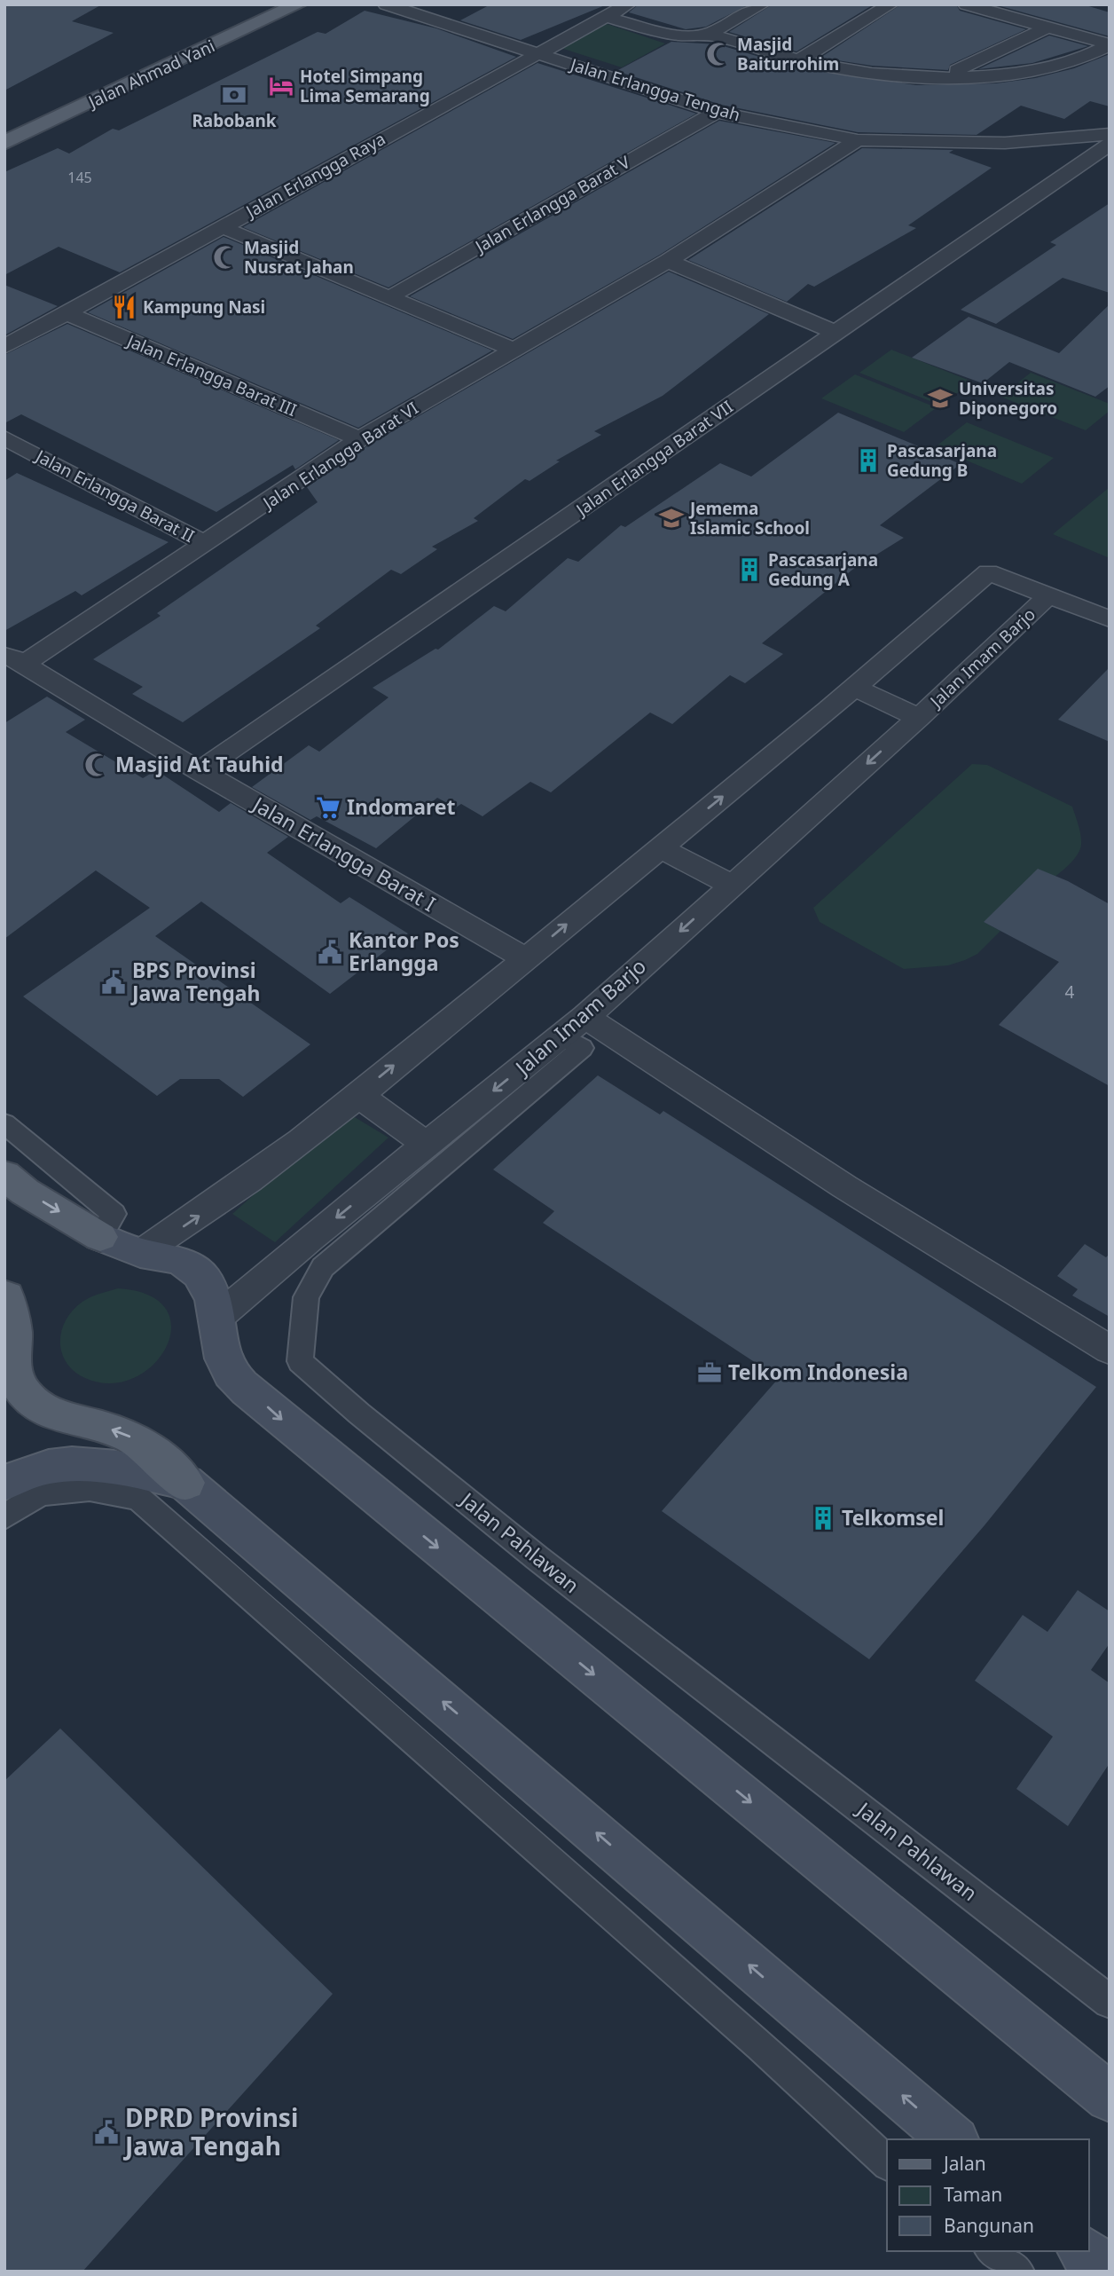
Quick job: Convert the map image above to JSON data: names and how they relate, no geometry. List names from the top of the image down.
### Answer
{
  "streets": {
    "main road": ["Jalan Ahmad Yani"],
    "street": [
      "Jalan Erlangga Tengah",
      "Jalan Erlangga Raya",
      "Jalan Erlangga Barat V",
      "Jalan Erlangga Barat III",
      "Jalan Erlangga Barat VI",
      "Jalan Erlangga Barat VII",
      "Jalan Erlangga Barat II",
      "Jalan Imam Barjo",
      "Jalan Erlangga Barat I",
      "Jalan Pahlawan"
    ]
  },
  "crossings": [
    ["Jalan Erlangga Tengah", "Jalan Erlangga Raya"],
    ["Jalan Erlangga Tengah", "Jalan Erlangga Barat V"],
    ["Jalan Erlangga Tengah", "Jalan Erlangga Barat VI"],
    ["Jalan Erlangga Tengah", "Jalan Erlangga Barat VII"],
    ["Jalan Erlangga Raya", "Jalan Erlangga Barat III"],
    ["Jalan Erlangga Barat III", "Jalan Erlangga Barat VI"],
    ["Jalan Erlangga Barat VI", "Jalan Erlangga Barat II"],
    ["Jalan Erlangga Barat VI", "Jalan Erlangga Barat I"],
    ["Jalan Erlangga Barat VII", "Jalan Erlangga Barat I"],
    ["Jalan Imam Barjo", "Jalan Pahlawan"]
  ],
  "places": {
    "mosque": ["Masjid Baiturrohim", "Masjid Nusrat Jahan", "Masjid At Tauhid"],
    "hotel": ["Hotel Simpang Lima Semarang"],
    "bank": ["Rabobank"],
    "restaurant": ["Kampung Nasi"],
    "school or university": ["Universitas Diponegoro", "Jemema Islamic School"],
    "building": ["Pascasarjana Gedung B", "Pascasarjana Gedung A", "Telkomsel"],
    "supermarket": ["Indomaret"],
    "public building": ["Kantor Pos Erlangga", "BPS Provinsi Jawa Tengah", "DPRD Provinsi Jawa Tengah"],
    "office": ["Telkom Indonesia"]
  },
  "house_numbers": ["145", "4"],
  "legend": ["Jalan", "Taman", "Bangunan"]
}
